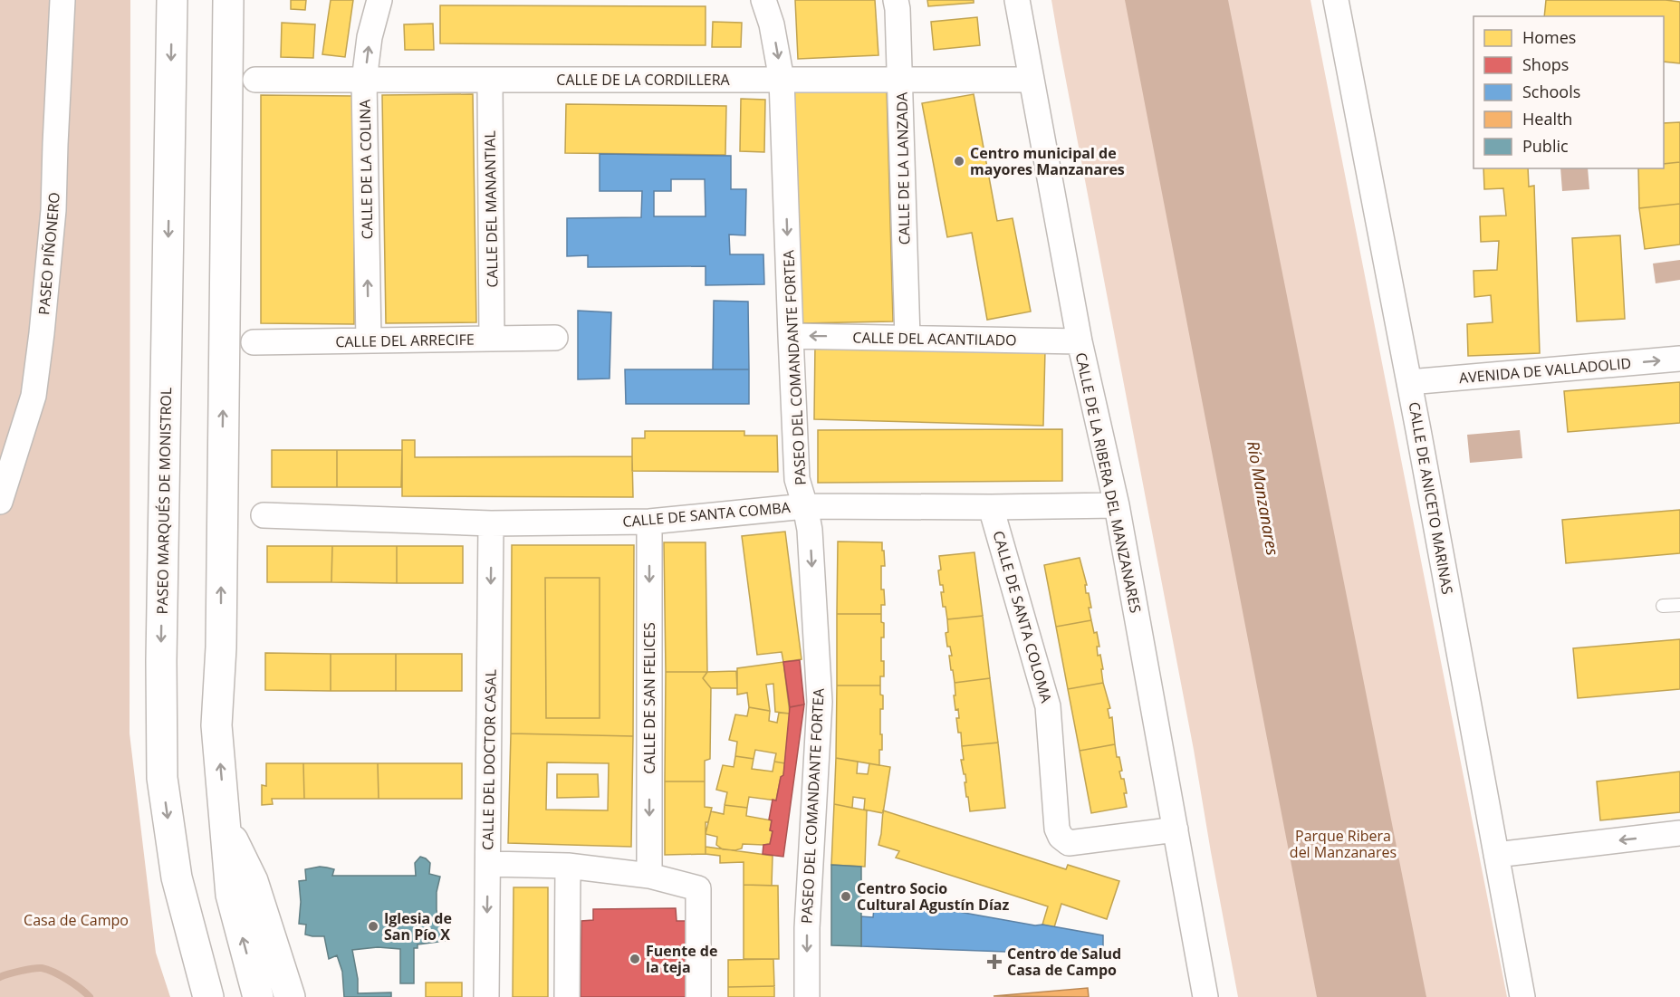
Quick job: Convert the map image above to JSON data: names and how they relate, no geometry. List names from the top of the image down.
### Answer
{
  "streets": {
    "highway": ["PASEO MARQUÉS DE MONISTROL"],
    "street": [
      "CALLE DE LA CORDILLERA",
      "CALLE DE LA LANZADA",
      "CALLE DE LA COLINA",
      "CALLE DEL MANANTIAL",
      "PASEO PIÑONERO",
      "CALLE DEL ACANTILADO",
      "CALLE DEL ARRECIFE",
      "PASEO DEL COMANDANTE FORTEA",
      "AVENIDA DE VALLADOLID",
      "CALLE DE LA RIBERA DEL MANZANARES",
      "CALLE DE ANICETO MARINAS",
      "CALLE DE SANTA COMBA",
      "CALLE DE SANTA COLOMA",
      "CALLE DE SAN FELICES",
      "CALLE DEL DOCTOR CASAL"
    ]
  },
  "crossings": [
    ["CALLE DE LA CORDILLERA", "CALLE DE LA LANZADA"],
    ["CALLE DE LA CORDILLERA", "CALLE DE LA COLINA"],
    ["CALLE DE LA CORDILLERA", "CALLE DEL MANANTIAL"],
    ["CALLE DE LA CORDILLERA", "PASEO DEL COMANDANTE FORTEA"],
    ["CALLE DE LA CORDILLERA", "CALLE DE LA RIBERA DEL MANZANARES"],
    ["CALLE DE LA LANZADA", "CALLE DEL ACANTILADO"],
    ["CALLE DE LA COLINA", "CALLE DEL ARRECIFE"],
    ["CALLE DEL MANANTIAL", "CALLE DEL ARRECIFE"],
    ["CALLE DEL ACANTILADO", "PASEO DEL COMANDANTE FORTEA"],
    ["CALLE DEL ACANTILADO", "CALLE DE LA RIBERA DEL MANZANARES"],
    ["PASEO DEL COMANDANTE FORTEA", "CALLE DE SANTA COMBA"],
    ["AVENIDA DE VALLADOLID", "CALLE DE ANICETO MARINAS"],
    ["CALLE DE LA RIBERA DEL MANZANARES", "CALLE DE SANTA COMBA"],
    ["CALLE DE LA RIBERA DEL MANZANARES", "CALLE DE SANTA COLOMA"],
    ["CALLE DE SANTA COMBA", "CALLE DE SANTA COLOMA"],
    ["CALLE DE SANTA COMBA", "CALLE DE SAN FELICES"],
    ["CALLE DE SANTA COMBA", "CALLE DEL DOCTOR CASAL"]
  ],
  "one_way": [
    "CALLE DE LA COLINA",
    "CALLE DEL ACANTILADO",
    "PASEO DEL COMANDANTE FORTEA",
    "AVENIDA DE VALLADOLID",
    "CALLE DE SAN FELICES",
    "CALLE DEL DOCTOR CASAL"
  ],
  "water": ["Río Manzanares"],
  "parks": ["Parque Ribera del Manzanares", "Casa de Campo"],
  "places": {
    "other": [
      "Centro municipal de mayores Manzanares",
      "Centro Socio Cultural Agustín Díaz",
      "Iglesia de San Pío X",
      "Fuente de la teja"
    ],
    "health": ["Centro de Salud Casa de Campo"]
  },
  "legend": [
    "Homes",
    "Shops",
    "Schools",
    "Health",
    "Public"
  ]
}
